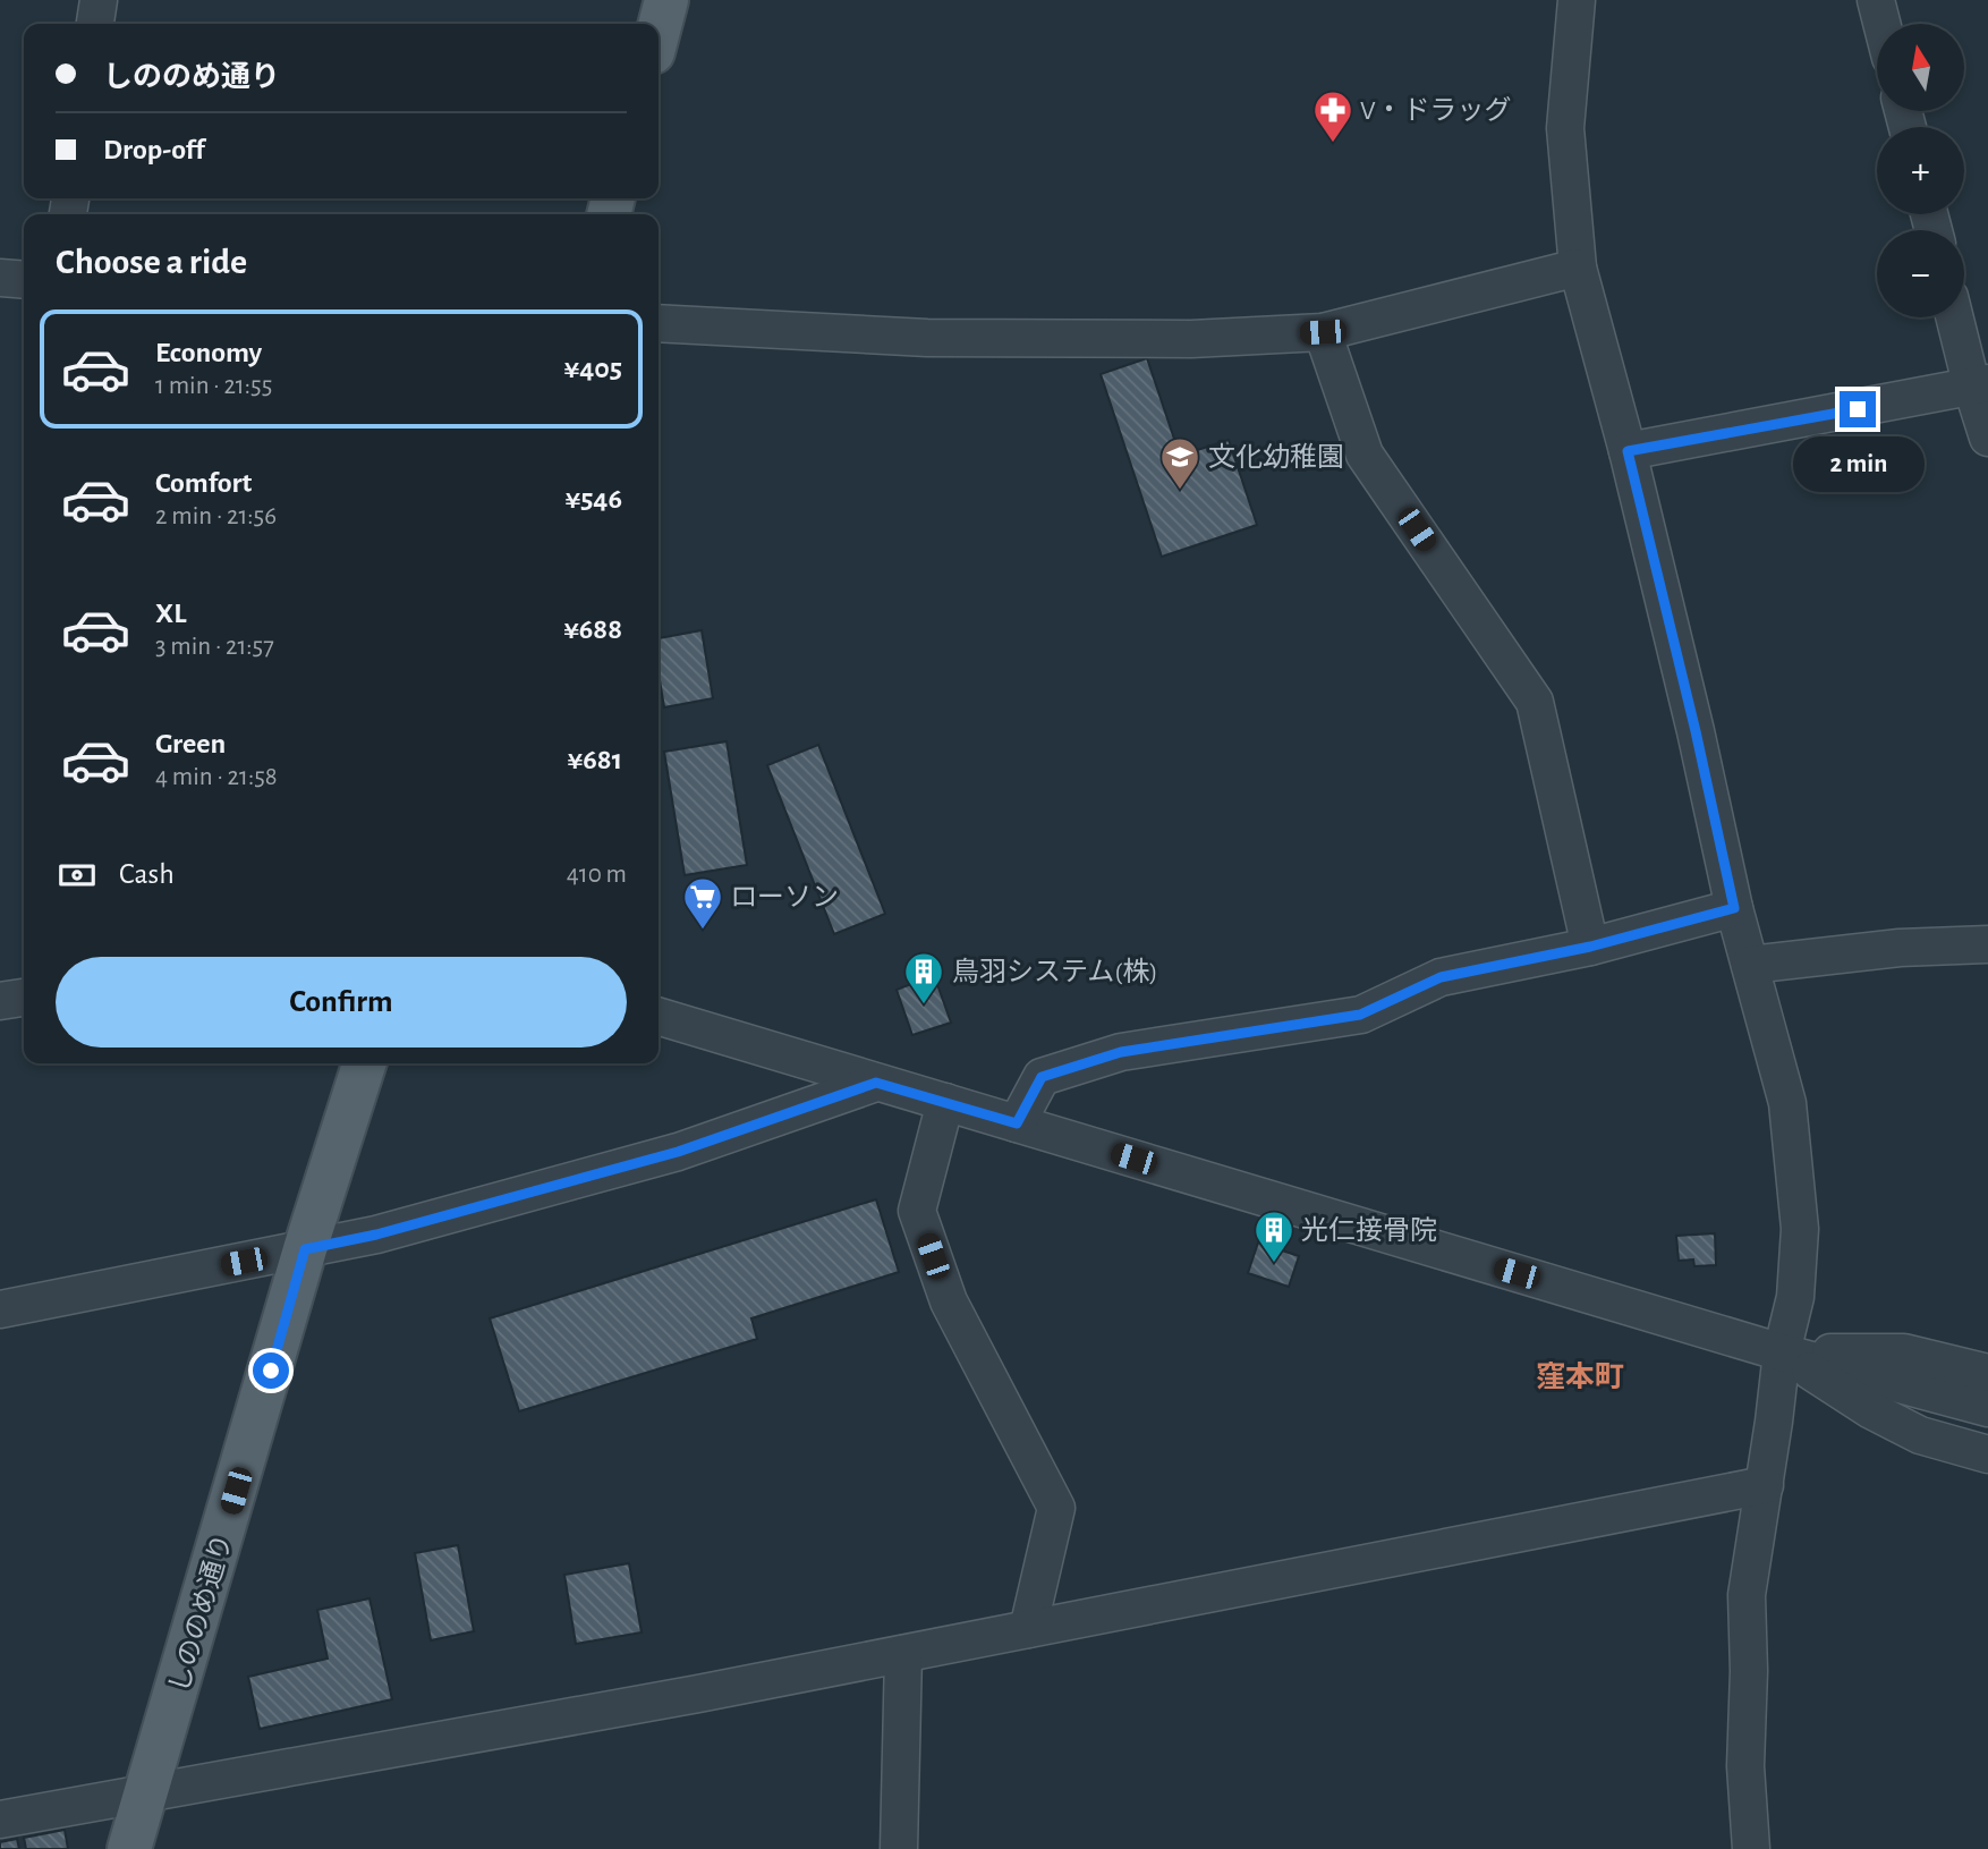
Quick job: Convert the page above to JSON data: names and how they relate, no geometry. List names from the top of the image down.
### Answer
{
  "streets": {
    "main road": ["しののめ通り"]
  },
  "districts": ["窪本町"],
  "places": {
    "pharmacy": ["V・ドラッグ"],
    "school or university": ["文化幼稚園"],
    "supermarket": ["ローソン"],
    "building": ["鳥羽システム(株)", "光仁接骨院"]
  },
  "north": "top",
  "page": {
    "map_buttons": ["+", "−"],
    "banner": ["しののめ通り", "Drop-off"],
    "heading": "Choose a ride",
    "list": [
      {
        "name": "Economy",
        "note": "1 min · 21:55",
        "value": "¥405"
      },
      {
        "name": "Comfort",
        "note": "2 min · 21:56",
        "value": "¥546"
      },
      {
        "name": "XL",
        "note": "3 min · 21:57",
        "value": "¥688"
      },
      {
        "name": "Green",
        "note": "4 min · 21:58",
        "value": "¥681"
      }
    ],
    "bubble": "2 min",
    "pay": ["Cash", "410 m"],
    "buttons": "Confirm"
  }
}
